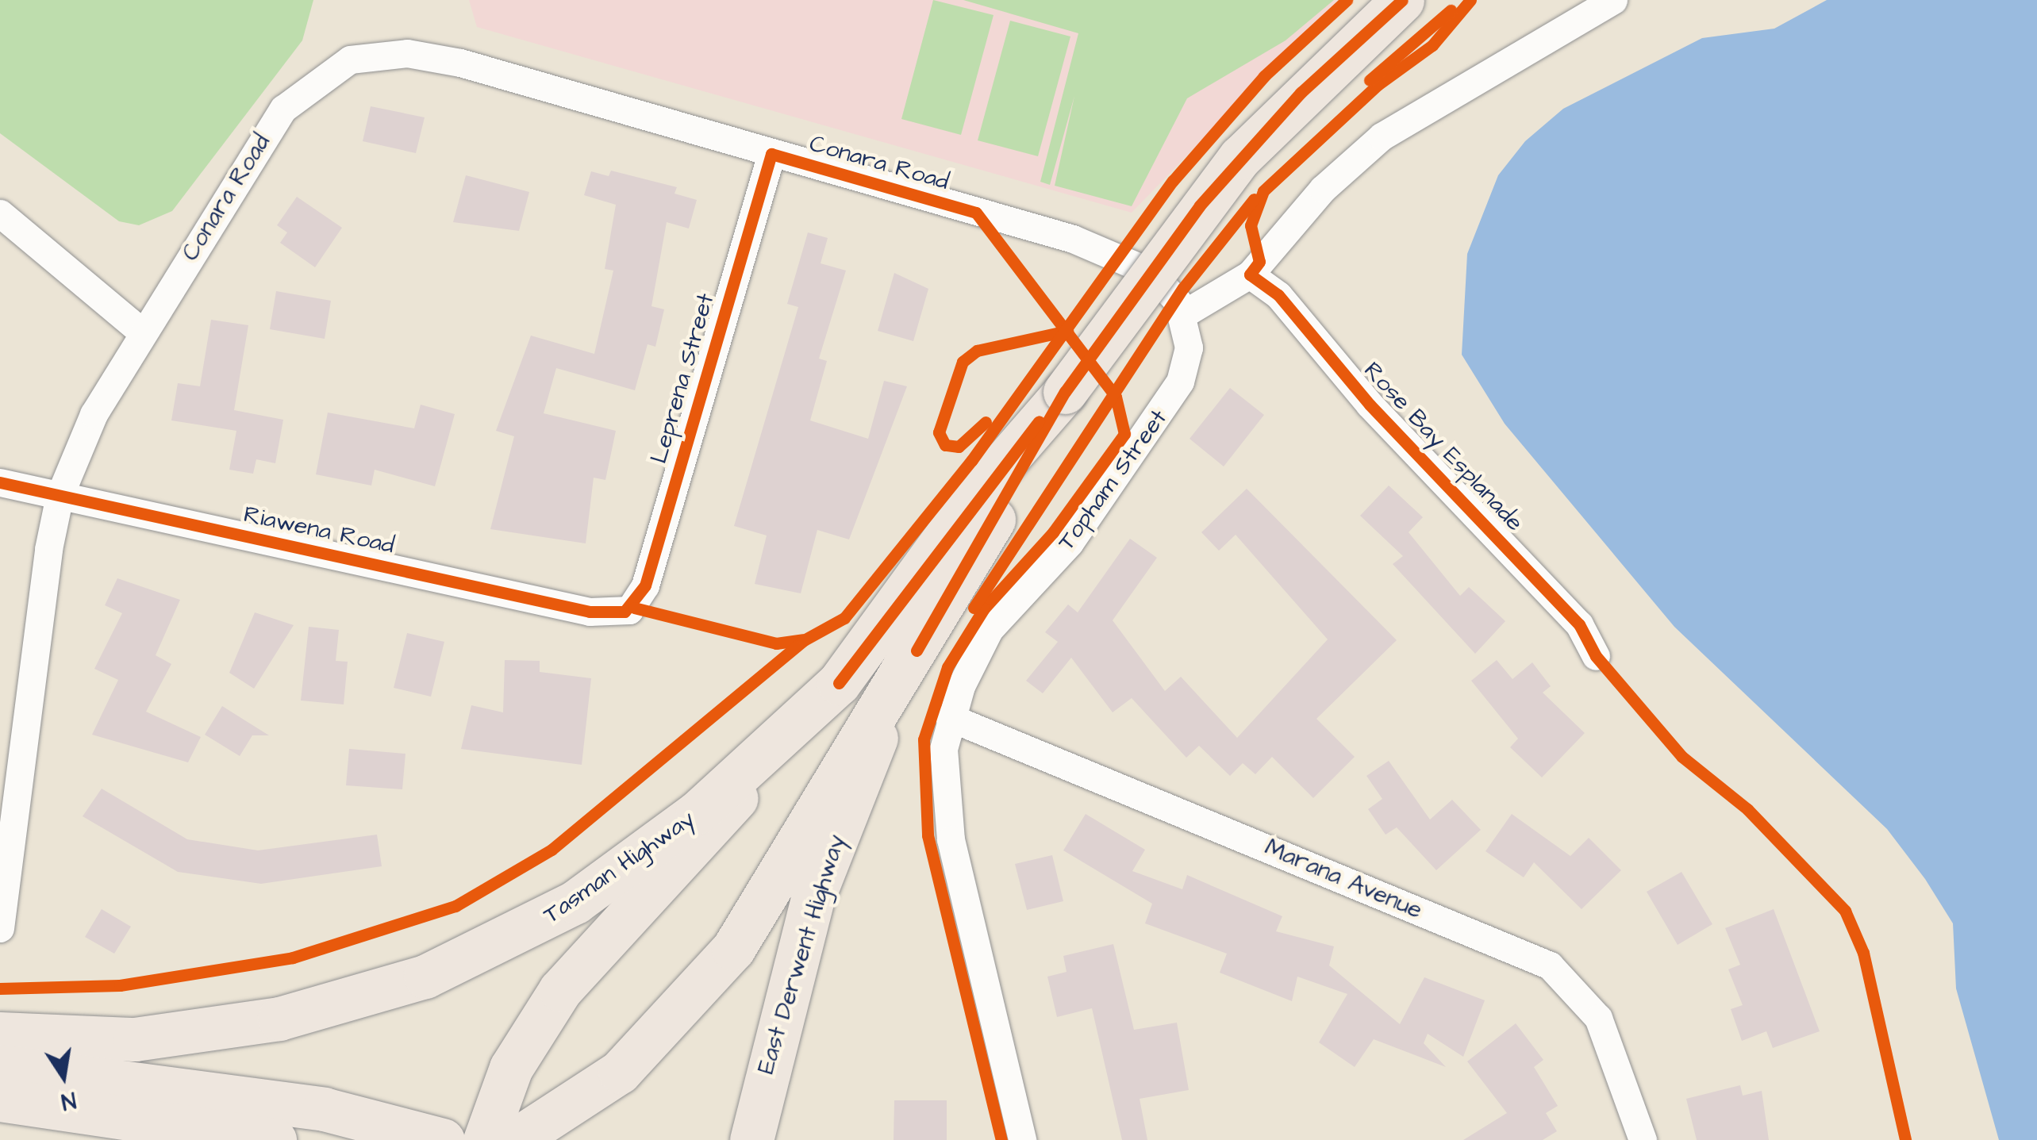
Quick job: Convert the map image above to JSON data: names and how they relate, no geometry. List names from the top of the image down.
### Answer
{
  "streets": {
    "main road": ["Tasman Highway", "East Derwent Highway"],
    "street": [
      "Conara Road",
      "Leprena Street",
      "Rose Bay Esplanade",
      "Topham Street",
      "Riawena Road",
      "Marana Avenue"
    ]
  },
  "crossings": [
    ["Conara Road", "Leprena Street"],
    ["Conara Road", "Topham Street"],
    ["Conara Road", "Riawena Road"],
    ["Leprena Street", "Riawena Road"],
    ["Topham Street", "Marana Avenue"],
    ["Tasman Highway", "East Derwent Highway"]
  ],
  "north": "bottom"
}
